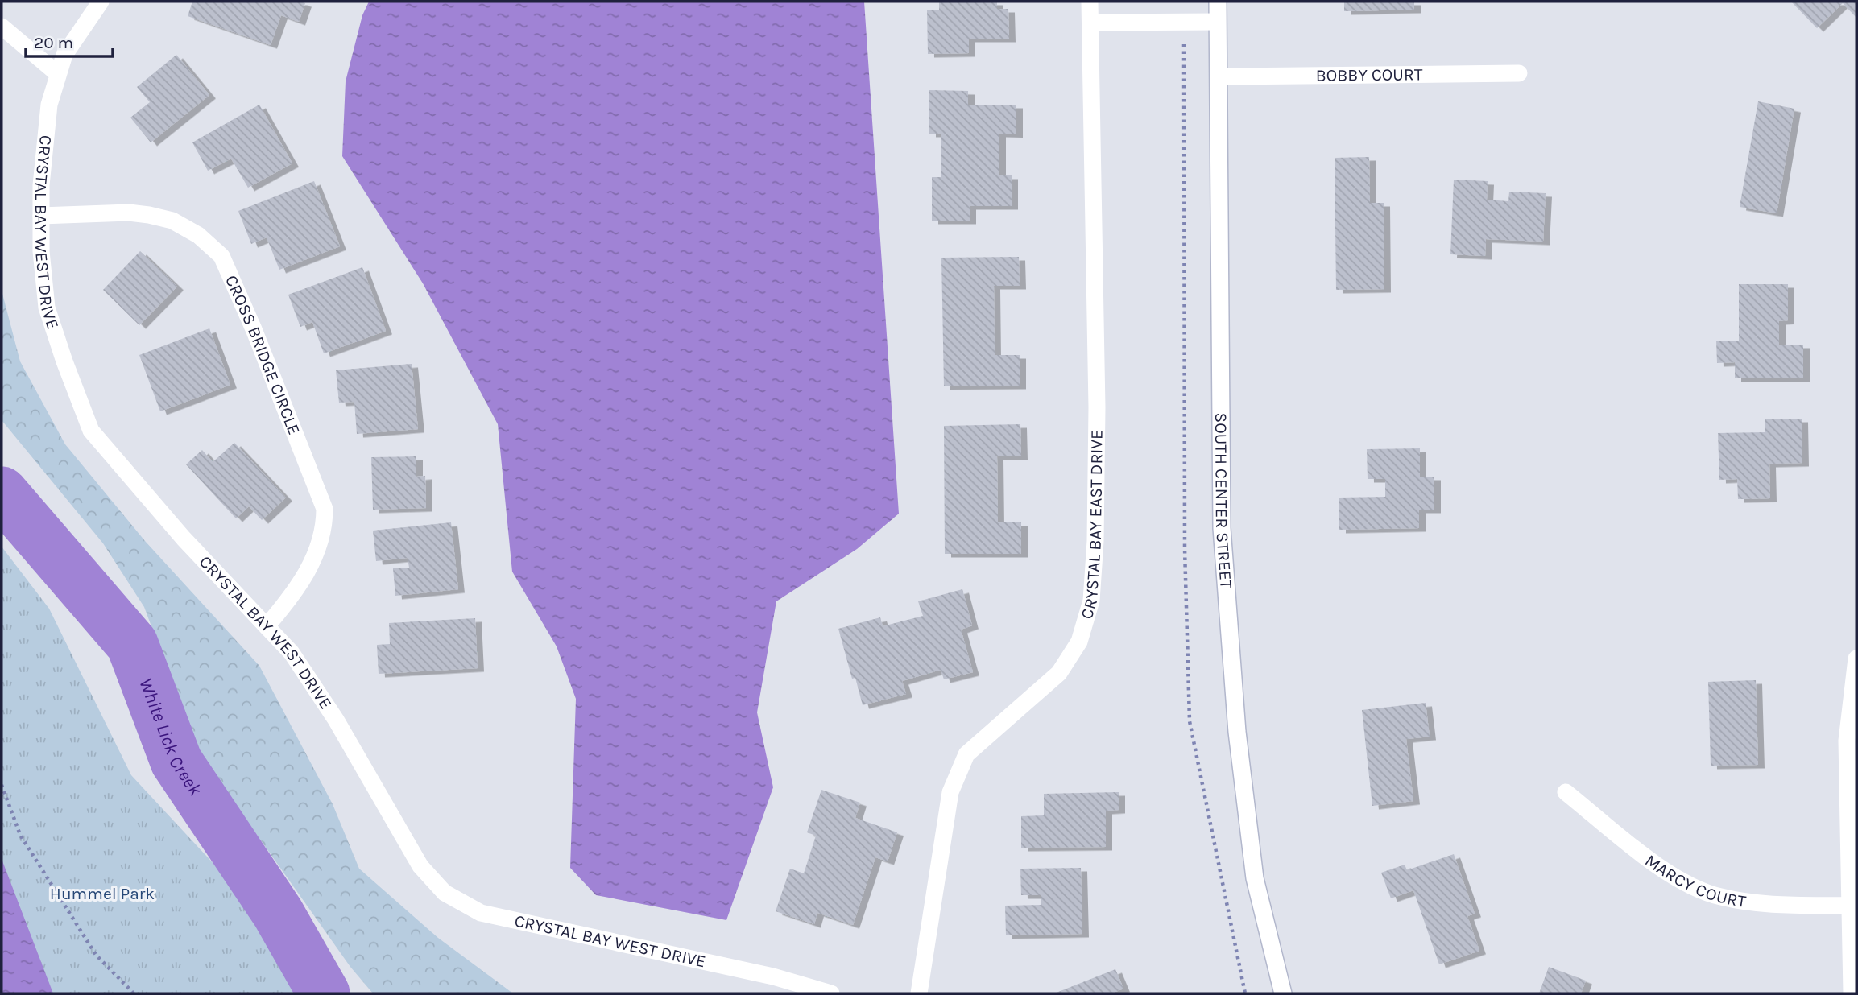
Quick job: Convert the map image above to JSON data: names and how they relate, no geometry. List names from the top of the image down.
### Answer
{
  "streets": {
    "street": [
      "BOBBY COURT",
      "CRYSTAL BAY WEST DRIVE",
      "CROSS BRIDGE CIRCLE",
      "SOUTH CENTER STREET",
      "CRYSTAL BAY EAST DRIVE",
      "MARCY COURT"
    ]
  },
  "crossings": [
    ["BOBBY COURT", "SOUTH CENTER STREET"],
    ["CRYSTAL BAY WEST DRIVE", "CROSS BRIDGE CIRCLE"]
  ],
  "water": ["White Lick Creek"],
  "parks": ["Hummel Park"],
  "scale_bar": "20 m"
}
